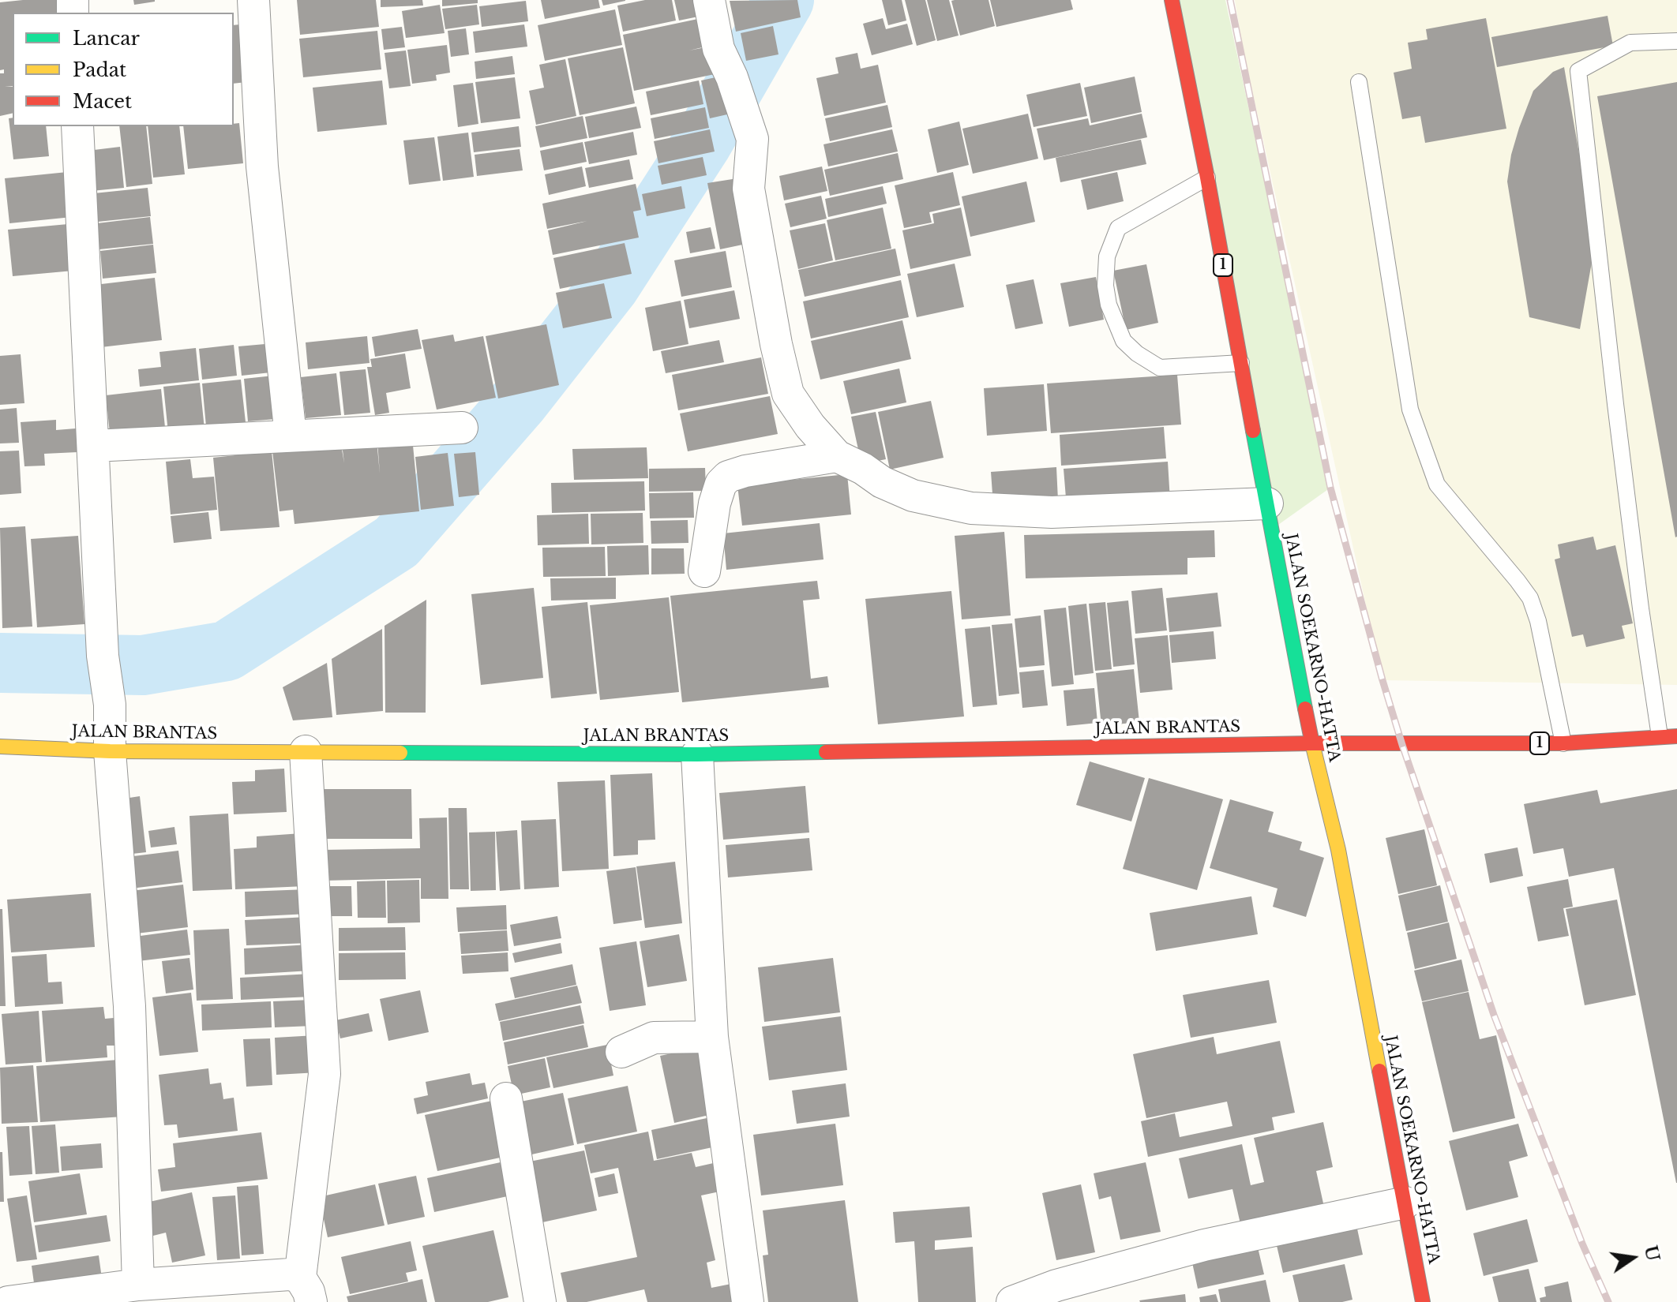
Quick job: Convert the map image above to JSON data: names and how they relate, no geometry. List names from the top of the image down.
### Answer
{
  "streets": {
    "main road": ["1", "JALAN SOEKARNO-HATTA", "JALAN BRANTAS"]
  },
  "crossings": [
    ["1", "JALAN SOEKARNO-HATTA"],
    ["1", "JALAN BRANTAS"],
    ["JALAN SOEKARNO-HATTA", "JALAN BRANTAS"]
  ],
  "legend": ["Lancar", "Padat", "Macet"],
  "north": "right"
}
